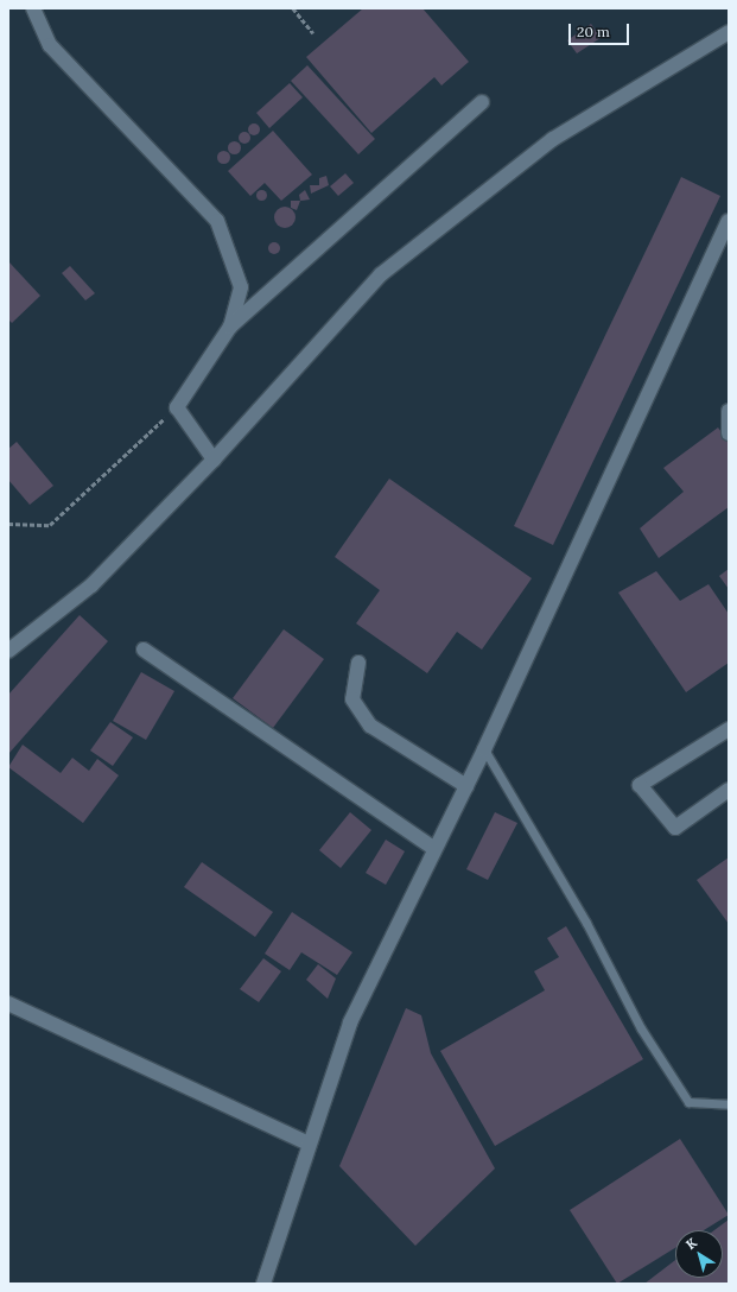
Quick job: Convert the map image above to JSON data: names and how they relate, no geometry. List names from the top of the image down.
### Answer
{
  "scale_bar": "20 m",
  "north": "top left"
}
